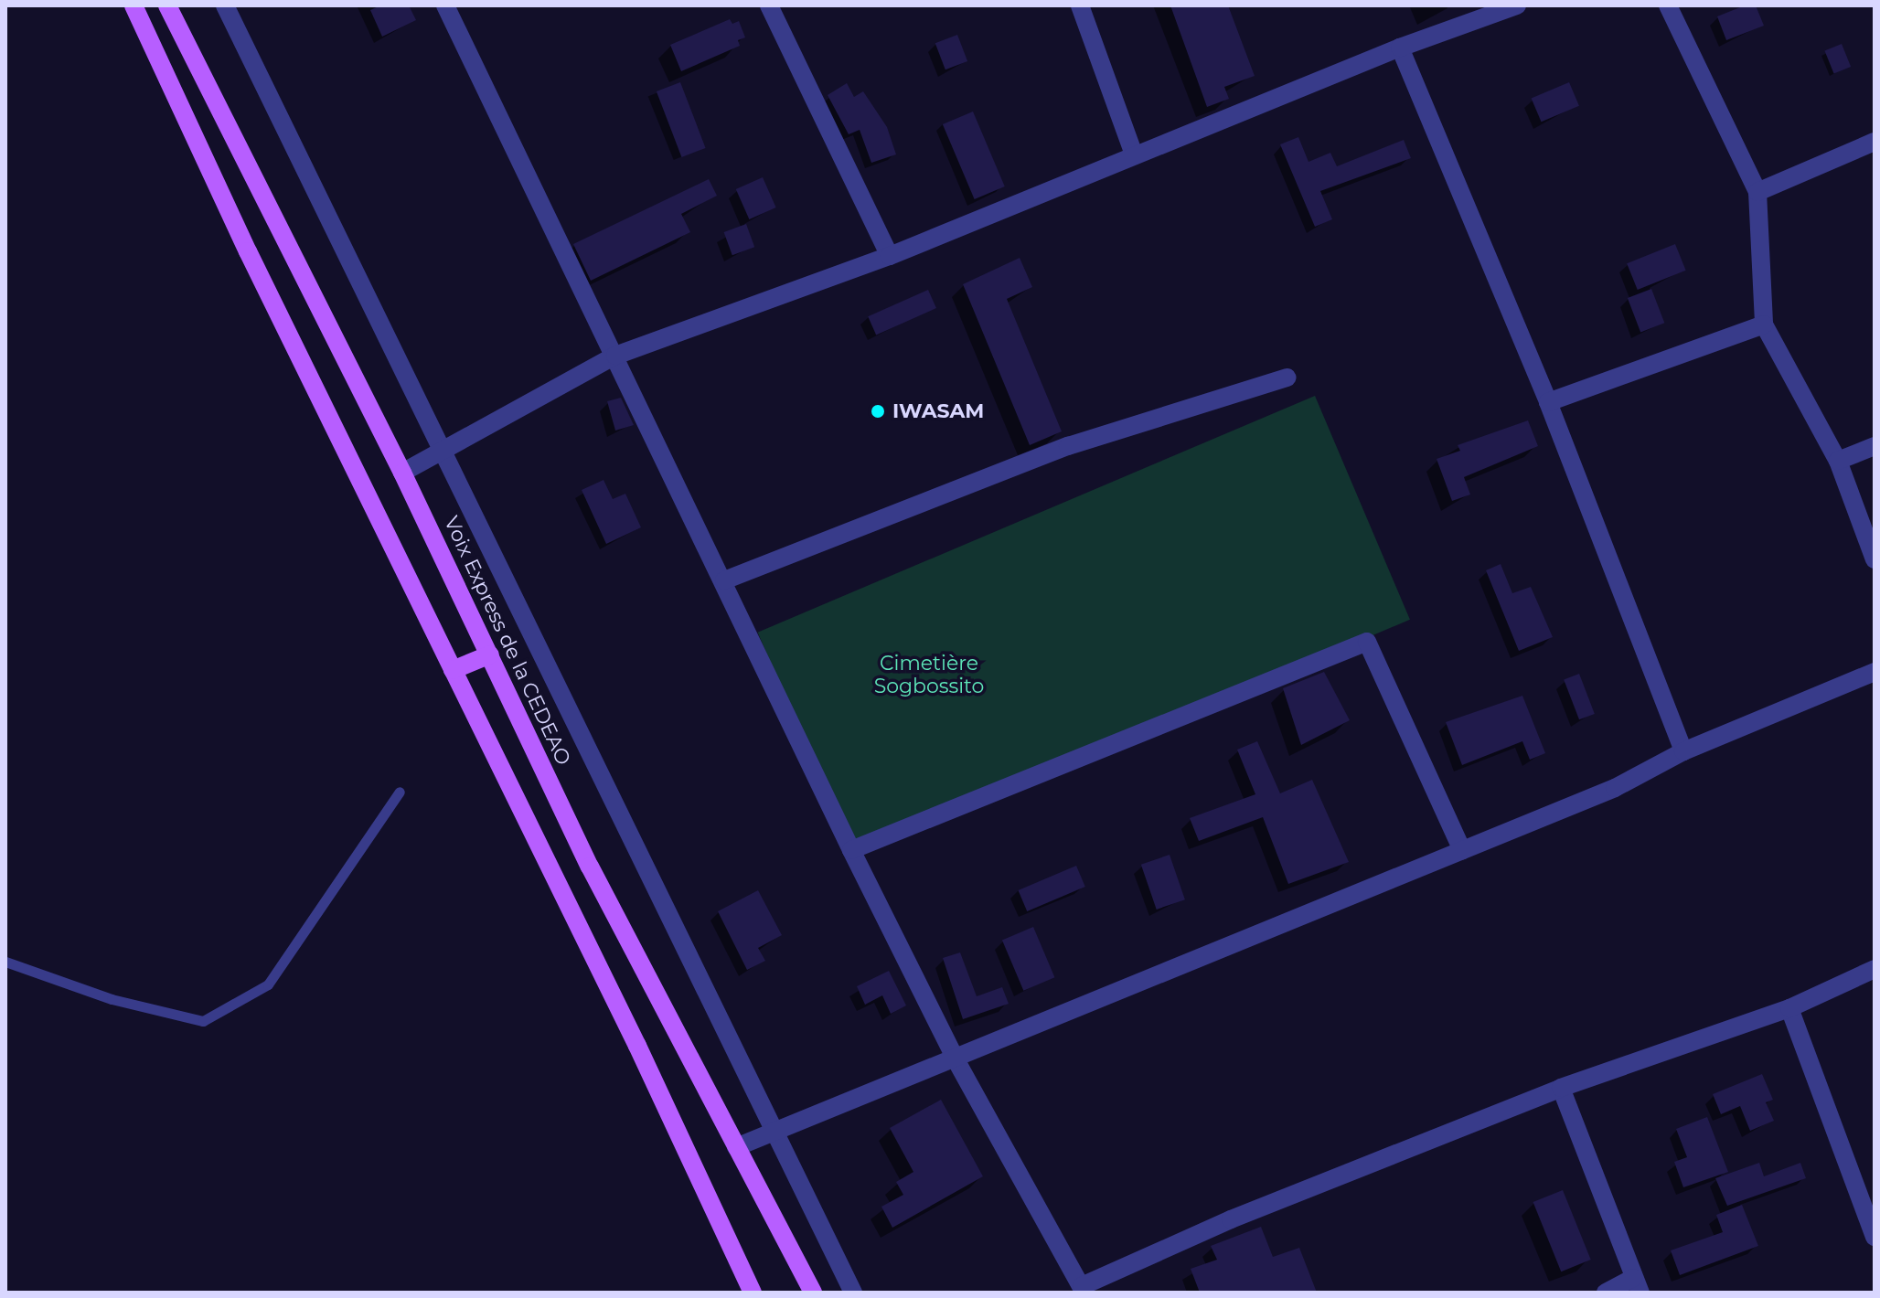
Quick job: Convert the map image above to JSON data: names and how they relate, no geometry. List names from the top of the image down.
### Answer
{
  "streets": {
    "main road": ["Voix Express de la CEDEAO"]
  },
  "parks": ["Cimetière Sogbossito"],
  "places": ["IWASAM"]
}
